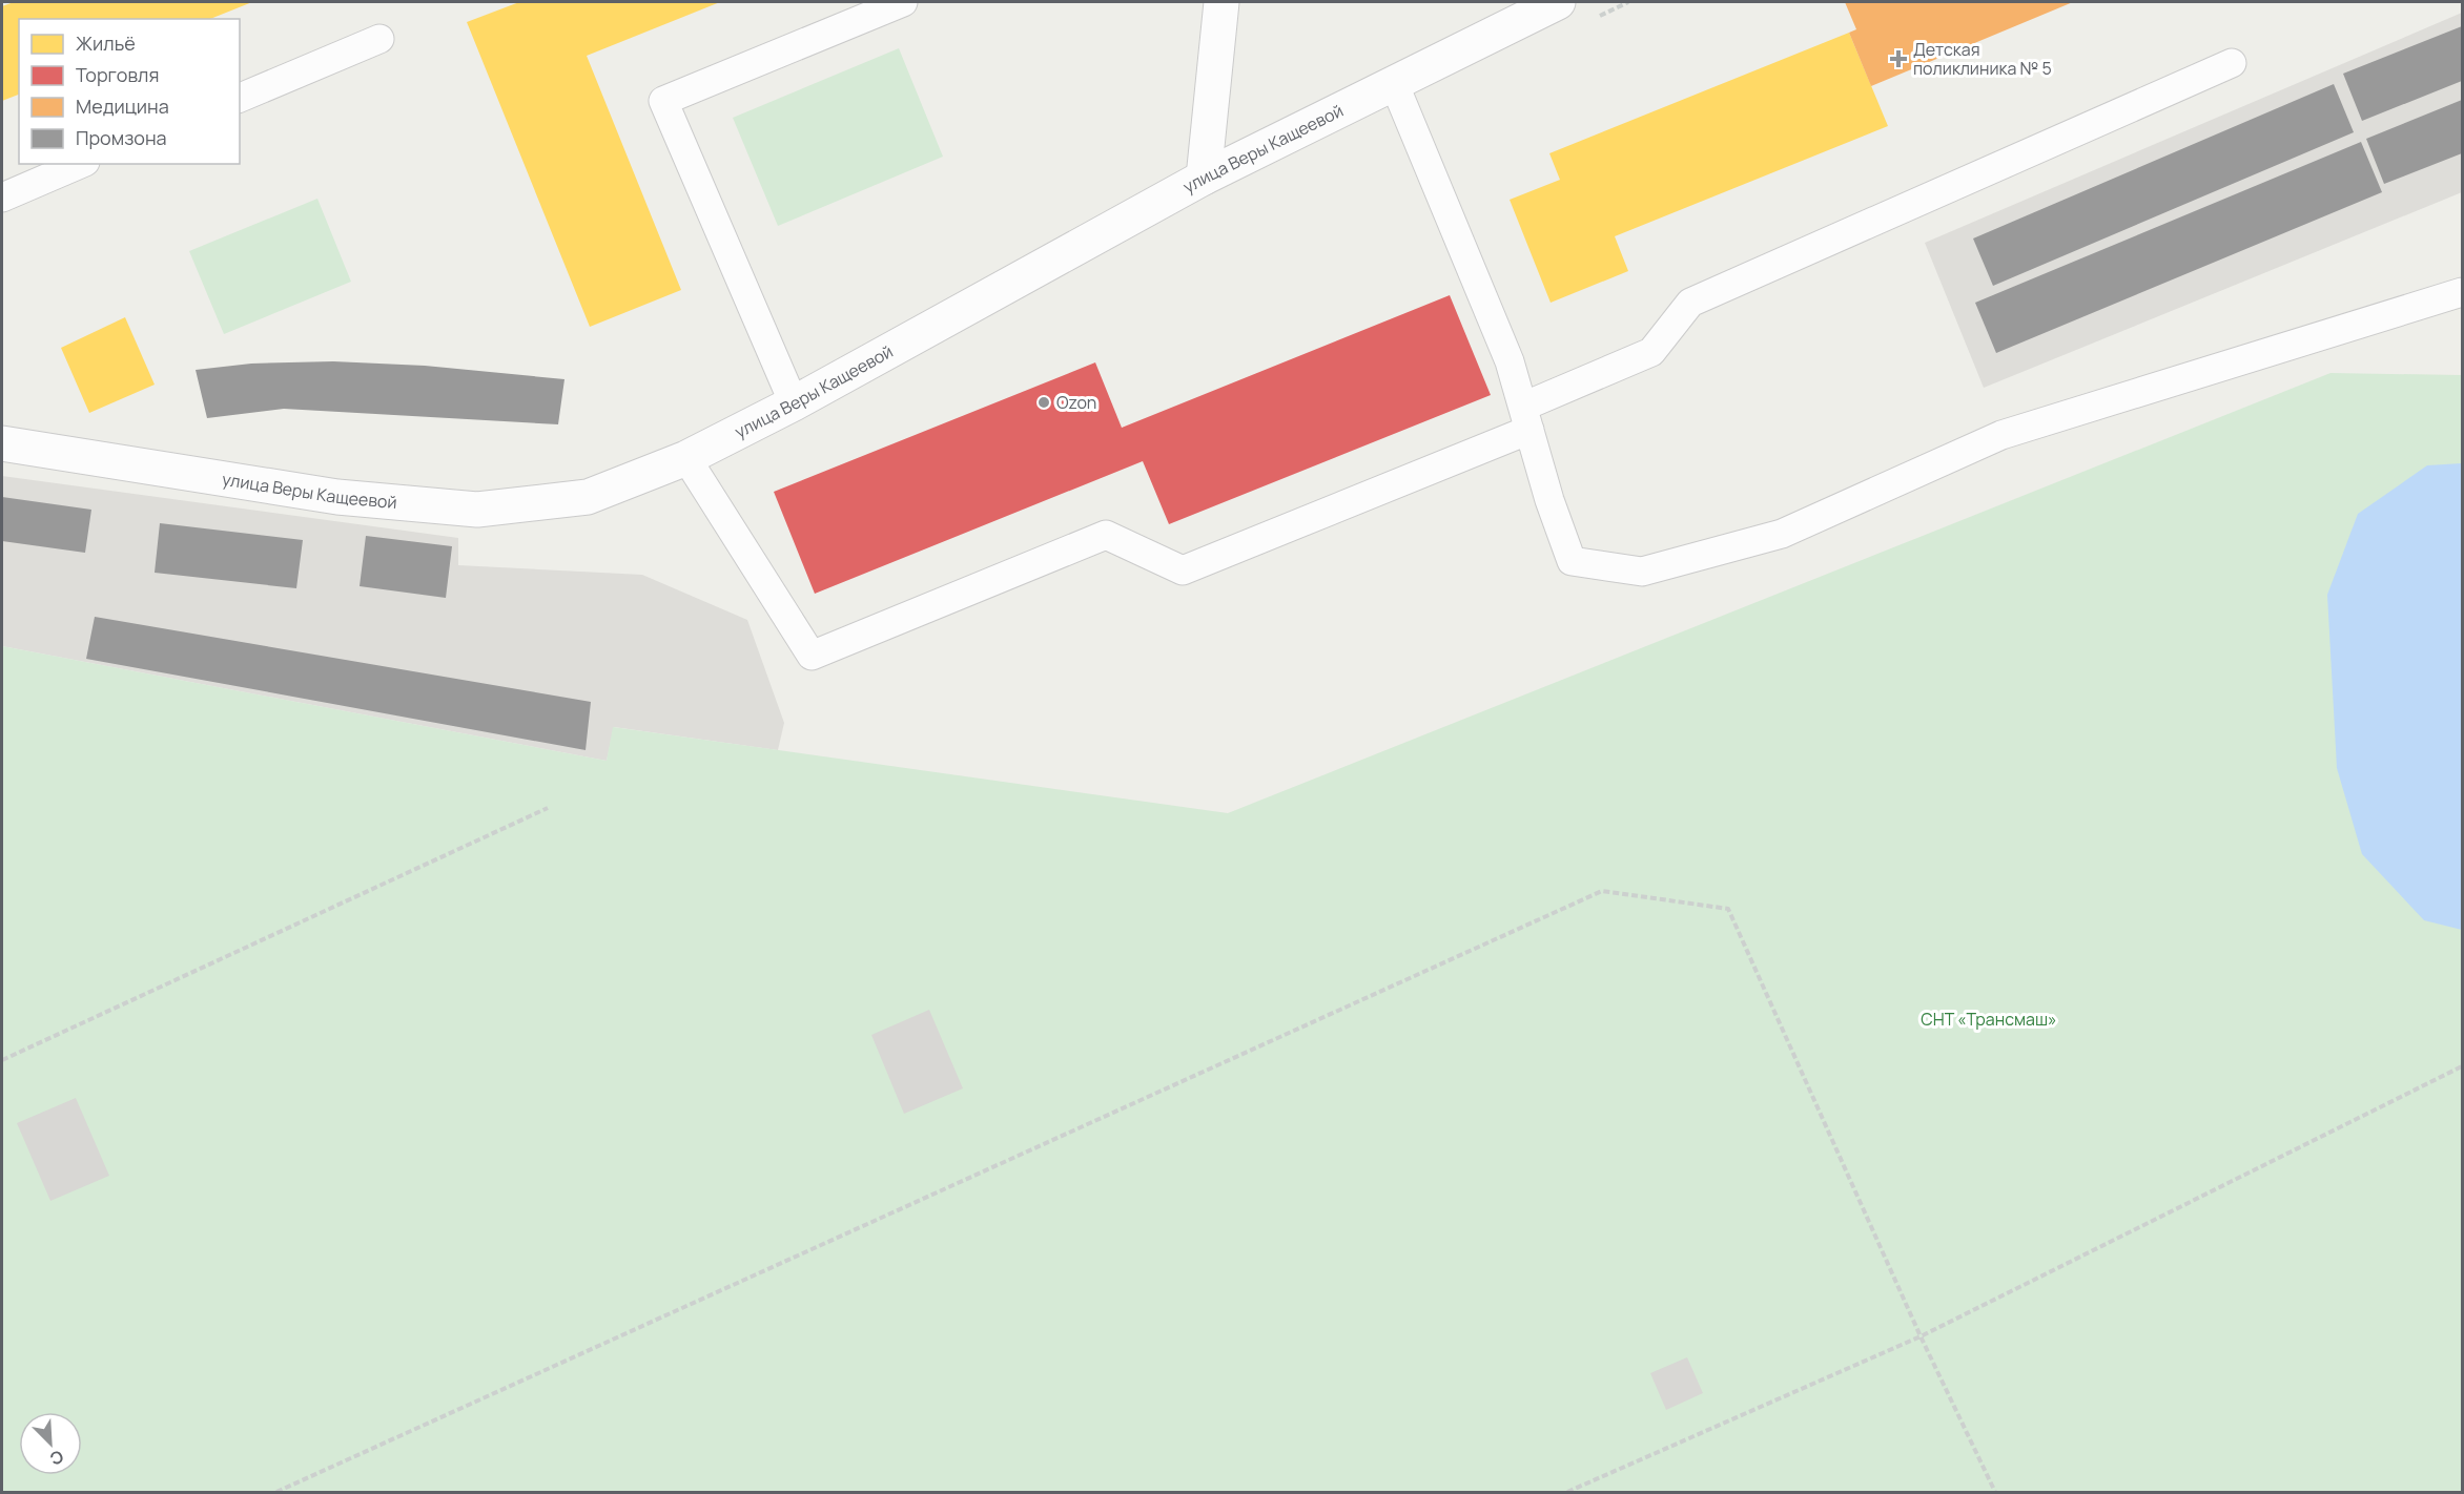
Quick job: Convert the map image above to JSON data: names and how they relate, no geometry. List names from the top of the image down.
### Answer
{
  "streets": {
    "street": ["улица Веры Кащеевой"]
  },
  "parks": ["СНТ «Трансмаш»"],
  "places": {
    "health": ["Детская поликлиника № 5"],
    "other": ["Ozon"]
  },
  "legend": [
    "Жильё",
    "Торговля",
    "Медицина",
    "Промзона"
  ],
  "north": "bottom right"
}
